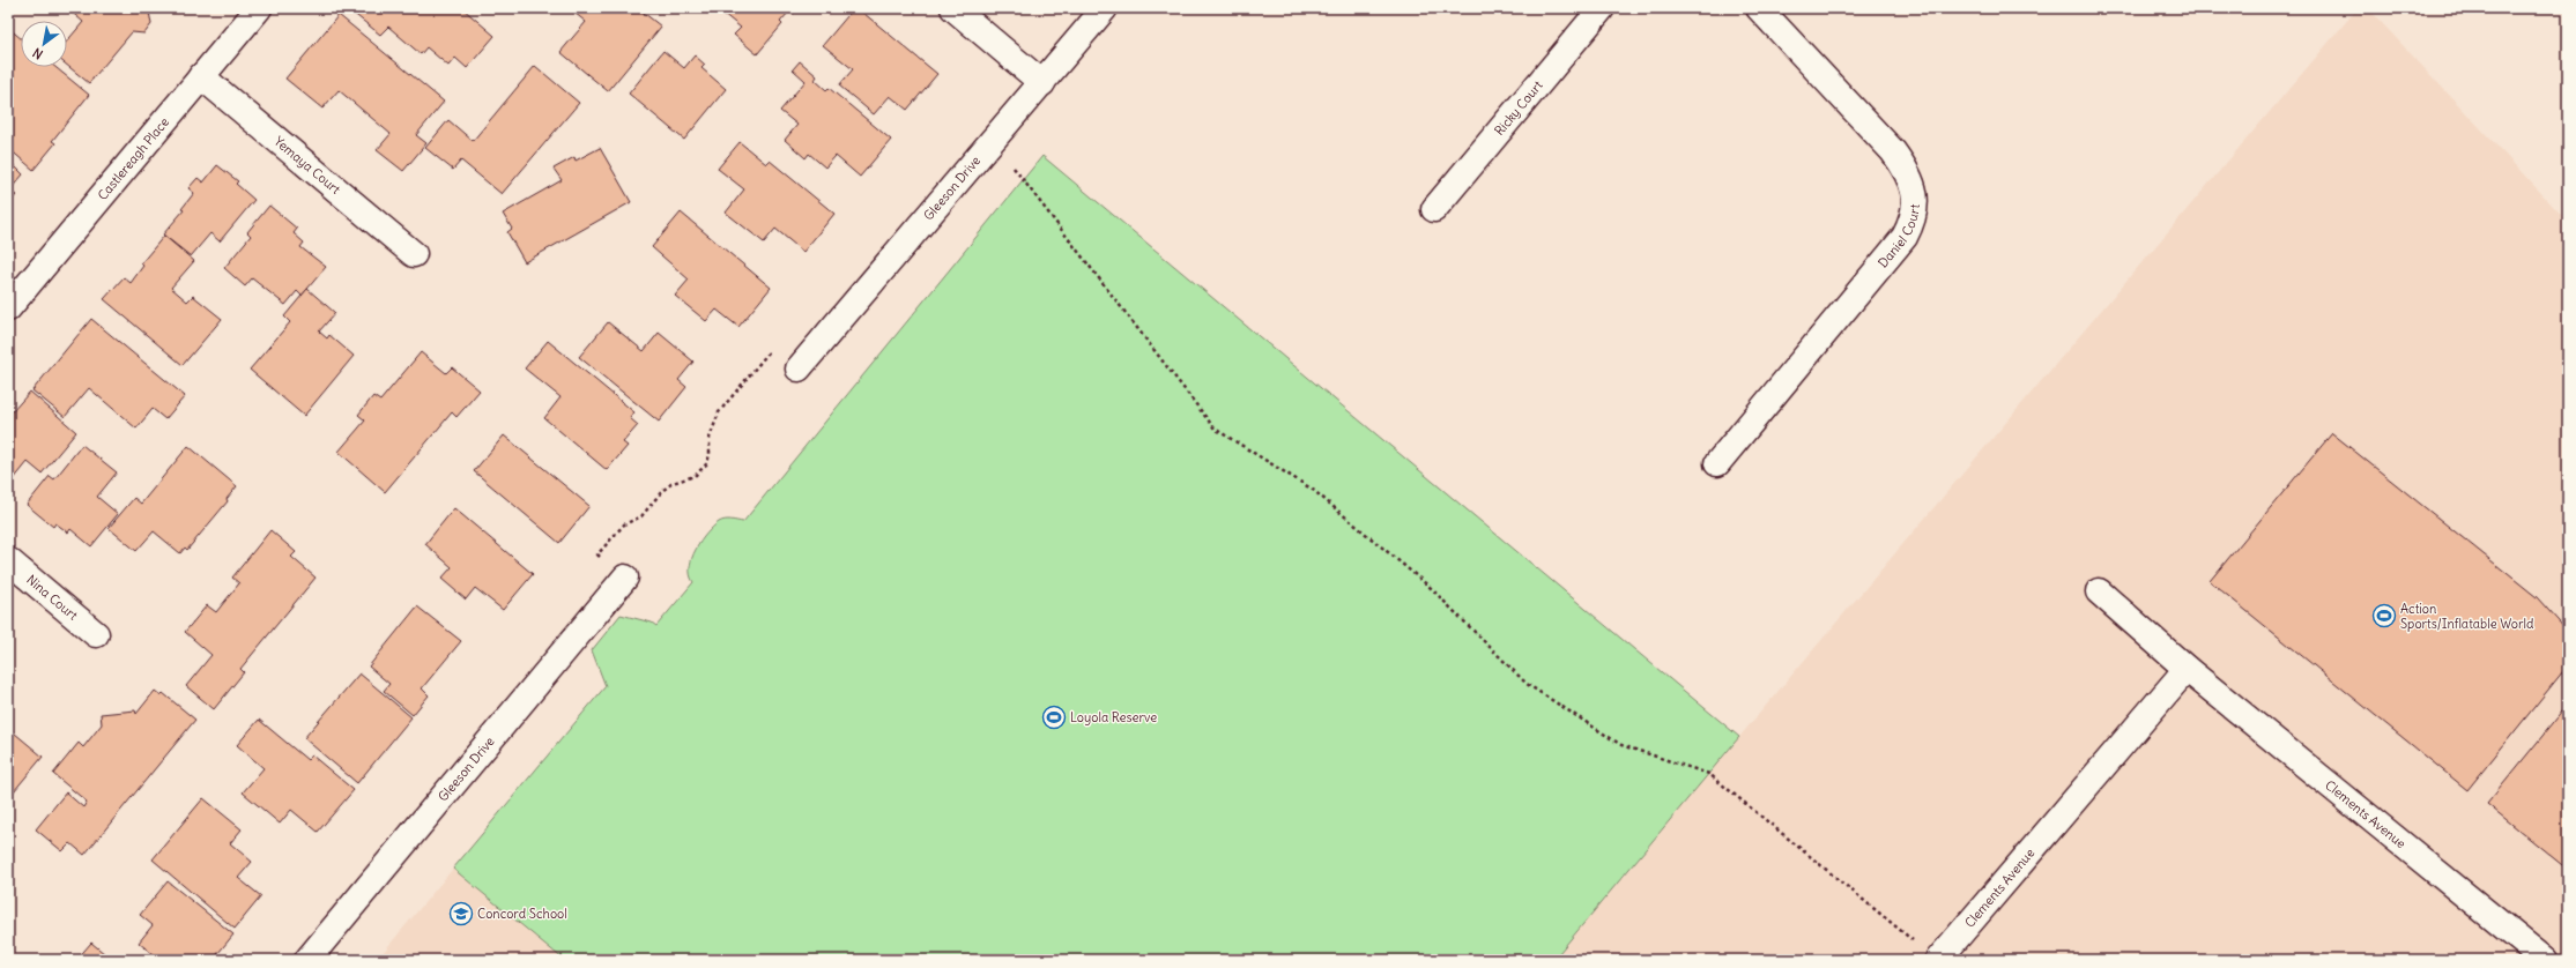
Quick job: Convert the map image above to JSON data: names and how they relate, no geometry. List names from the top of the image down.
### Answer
{
  "streets": {
    "street": [
      "Ricky Court",
      "Castlereagh Place",
      "Yemaya Court",
      "Gleeson Drive",
      "Daniel Court",
      "Nina Court",
      "Clements Avenue"
    ]
  },
  "crossings": [
    ["Castlereagh Place", "Yemaya Court"]
  ],
  "places": {
    "sports": ["Action Sports/Inflatable World", "Loyola Reserve"],
    "school or university": ["Concord School"]
  },
  "north": "bottom left"
}
